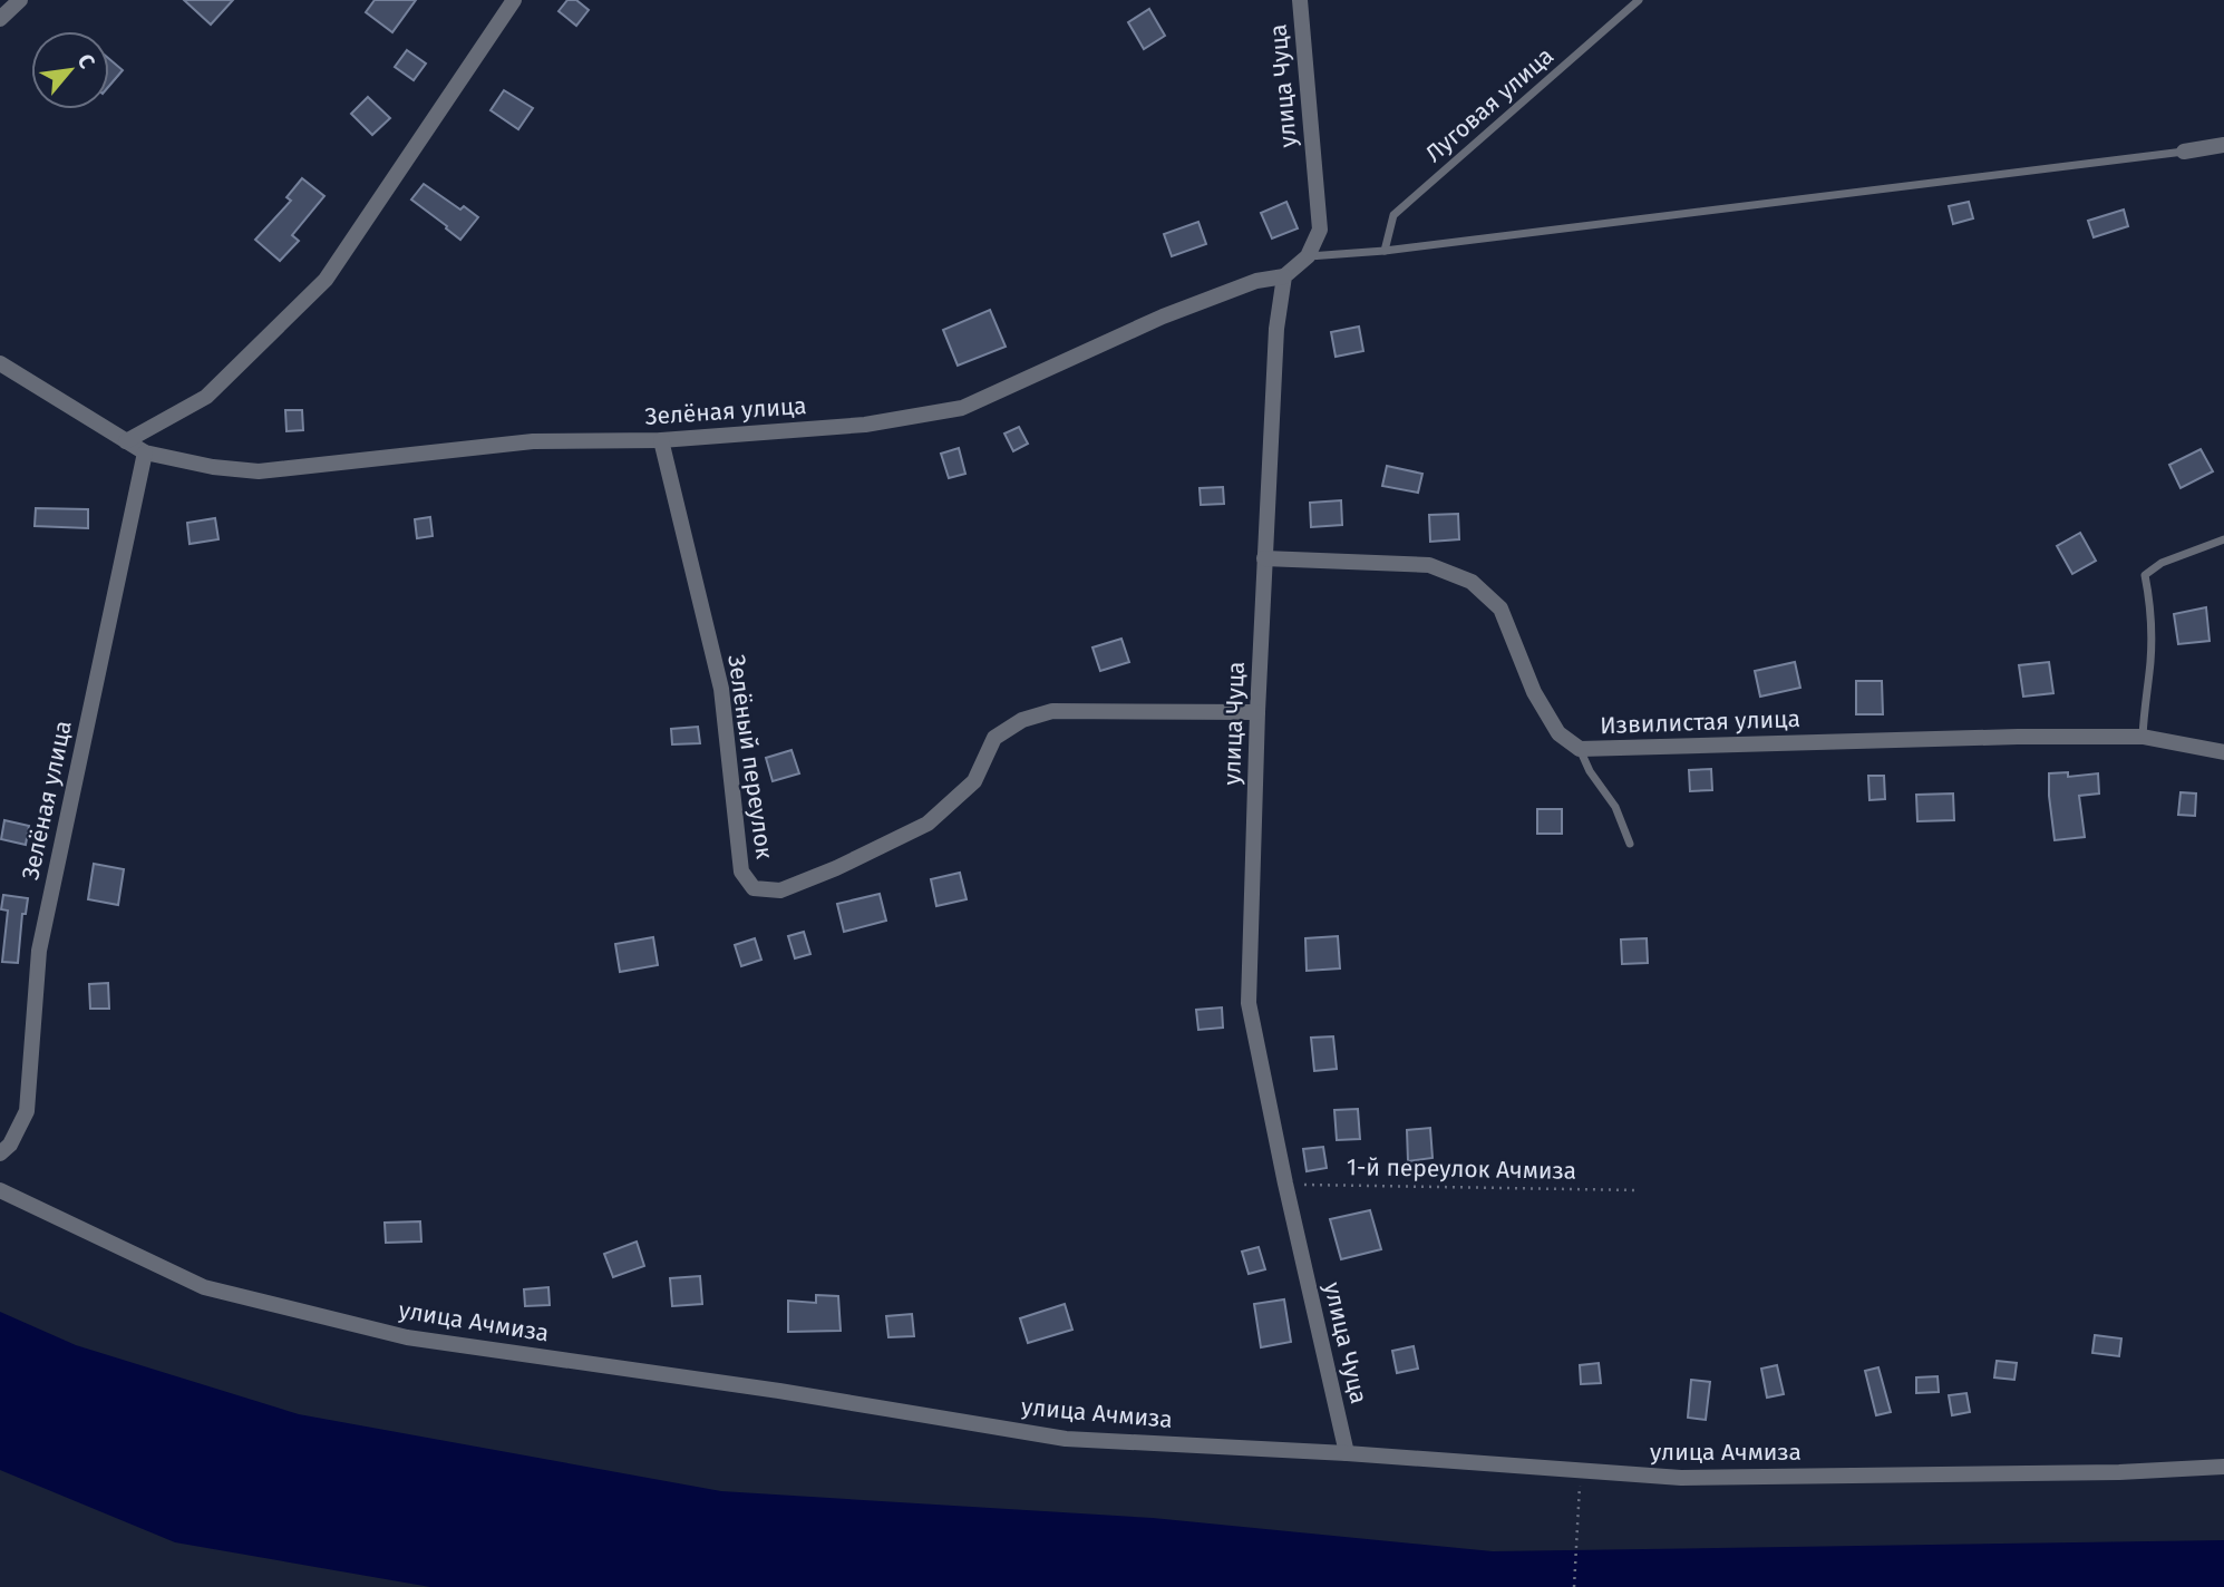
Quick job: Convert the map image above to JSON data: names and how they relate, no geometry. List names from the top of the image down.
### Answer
{
  "streets": {
    "street": [
      "улица Чуца",
      "Зелёная улица",
      "Извилистая улица",
      "Зелёный переулок",
      "улица Ачмиза"
    ],
    "lane": ["Луговая улица"],
    "path": ["1-й переулок Ачмиза"]
  },
  "crossings": [
    ["улица Чуца", "Зелёная улица"],
    ["улица Чуца", "Извилистая улица"],
    ["улица Чуца", "Зелёный переулок"],
    ["улица Чуца", "1-й переулок Ачмиза"],
    ["улица Чуца", "улица Ачмиза"],
    ["Зелёная улица", "Зелёный переулок"]
  ],
  "north": "top right"
}
